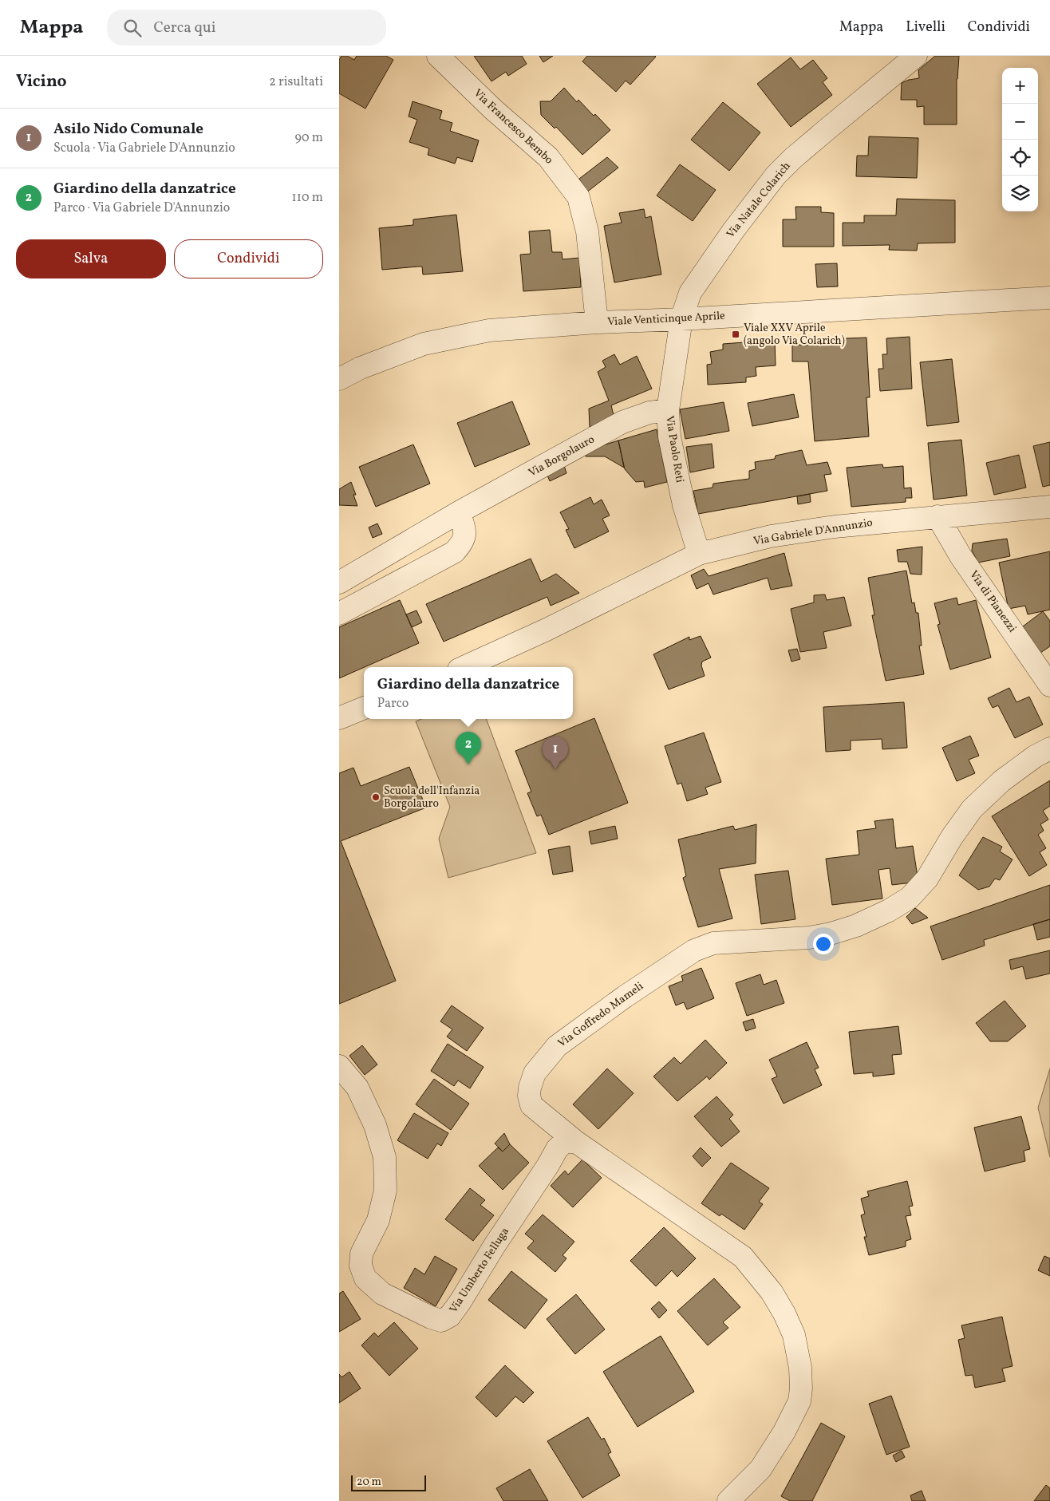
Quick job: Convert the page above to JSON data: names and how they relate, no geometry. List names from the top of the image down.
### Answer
{
  "streets": {
    "street": [
      "Via Francesco Bembo",
      "Via Natale Colarich",
      "Viale Venticinque Aprile",
      "Via Paolo Reti",
      "Via Borgolauro",
      "Via Gabriele D'Annunzio",
      "Via di Pianezzi",
      "Via Goffredo Mameli",
      "Via Umberto Felluga"
    ]
  },
  "crossings": [
    ["Via Francesco Bembo", "Viale Venticinque Aprile"],
    ["Via Natale Colarich", "Viale Venticinque Aprile"],
    ["Via Natale Colarich", "Via Paolo Reti"],
    ["Viale Venticinque Aprile", "Via Paolo Reti"],
    ["Via Paolo Reti", "Via Borgolauro"],
    ["Via Paolo Reti", "Via Gabriele D'Annunzio"],
    ["Via Gabriele D'Annunzio", "Via di Pianezzi"],
    ["Via Goffredo Mameli", "Via Umberto Felluga"]
  ],
  "places": {
    "transit": ["Viale XXV Aprile (angolo Via Colarich)"],
    "other": ["Scuola dell'Infanzia Borgolauro"]
  },
  "scale_bar": "20 m",
  "page": {
    "header": "Mappa",
    "search": "Cerca qui",
    "nav": ["Mappa", "Livelli", "Condividi"],
    "heading": ["Vicino", "2 risultati"],
    "map_buttons": ["+", "−"],
    "list": [
      {
        "mark": "1",
        "name": "Asilo Nido Comunale",
        "note": "Scuola · Via Gabriele D'Annunzio",
        "value": "90 m"
      },
      {
        "mark": "2",
        "name": "Giardino della danzatrice",
        "note": "Parco · Via Gabriele D'Annunzio",
        "value": "110 m"
      }
    ],
    "buttons": ["Salva", "Condividi"],
    "popup": ["Giardino della danzatrice", "Parco"],
    "pins": ["2", "1"],
    "scale": "20 m"
  }
}
